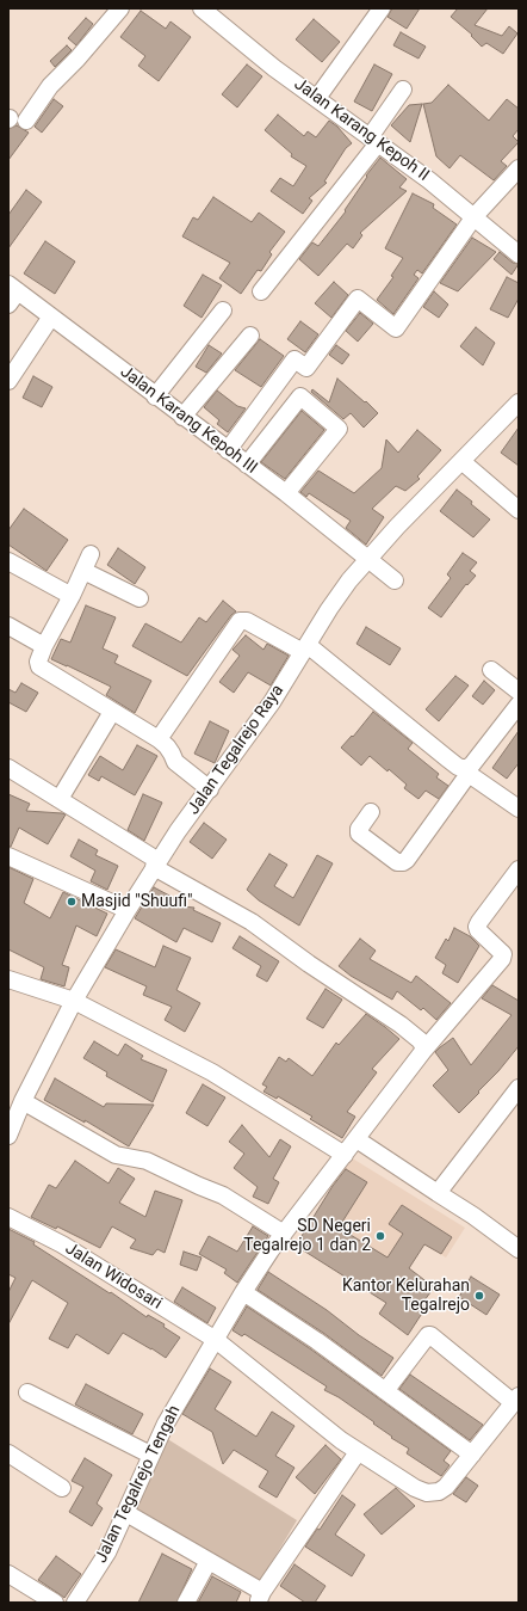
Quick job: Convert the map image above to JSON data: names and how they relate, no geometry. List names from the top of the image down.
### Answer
{
  "streets": {
    "street": [
      "Jalan Karang Kepoh II",
      "Jalan Karang Kepoh III",
      "Jalan Tegalrejo Raya",
      "Jalan Widosari",
      "Jalan Tegalrejo Tengah"
    ]
  },
  "crossings": [
    ["Jalan Karang Kepoh III", "Jalan Tegalrejo Raya"],
    ["Jalan Widosari", "Jalan Tegalrejo Tengah"]
  ],
  "places": ["Masjid \"Shuufi\"", "SD Negeri Tegalrejo 1 dan 2", "Kantor Kelurahan Tegalrejo"]
}
